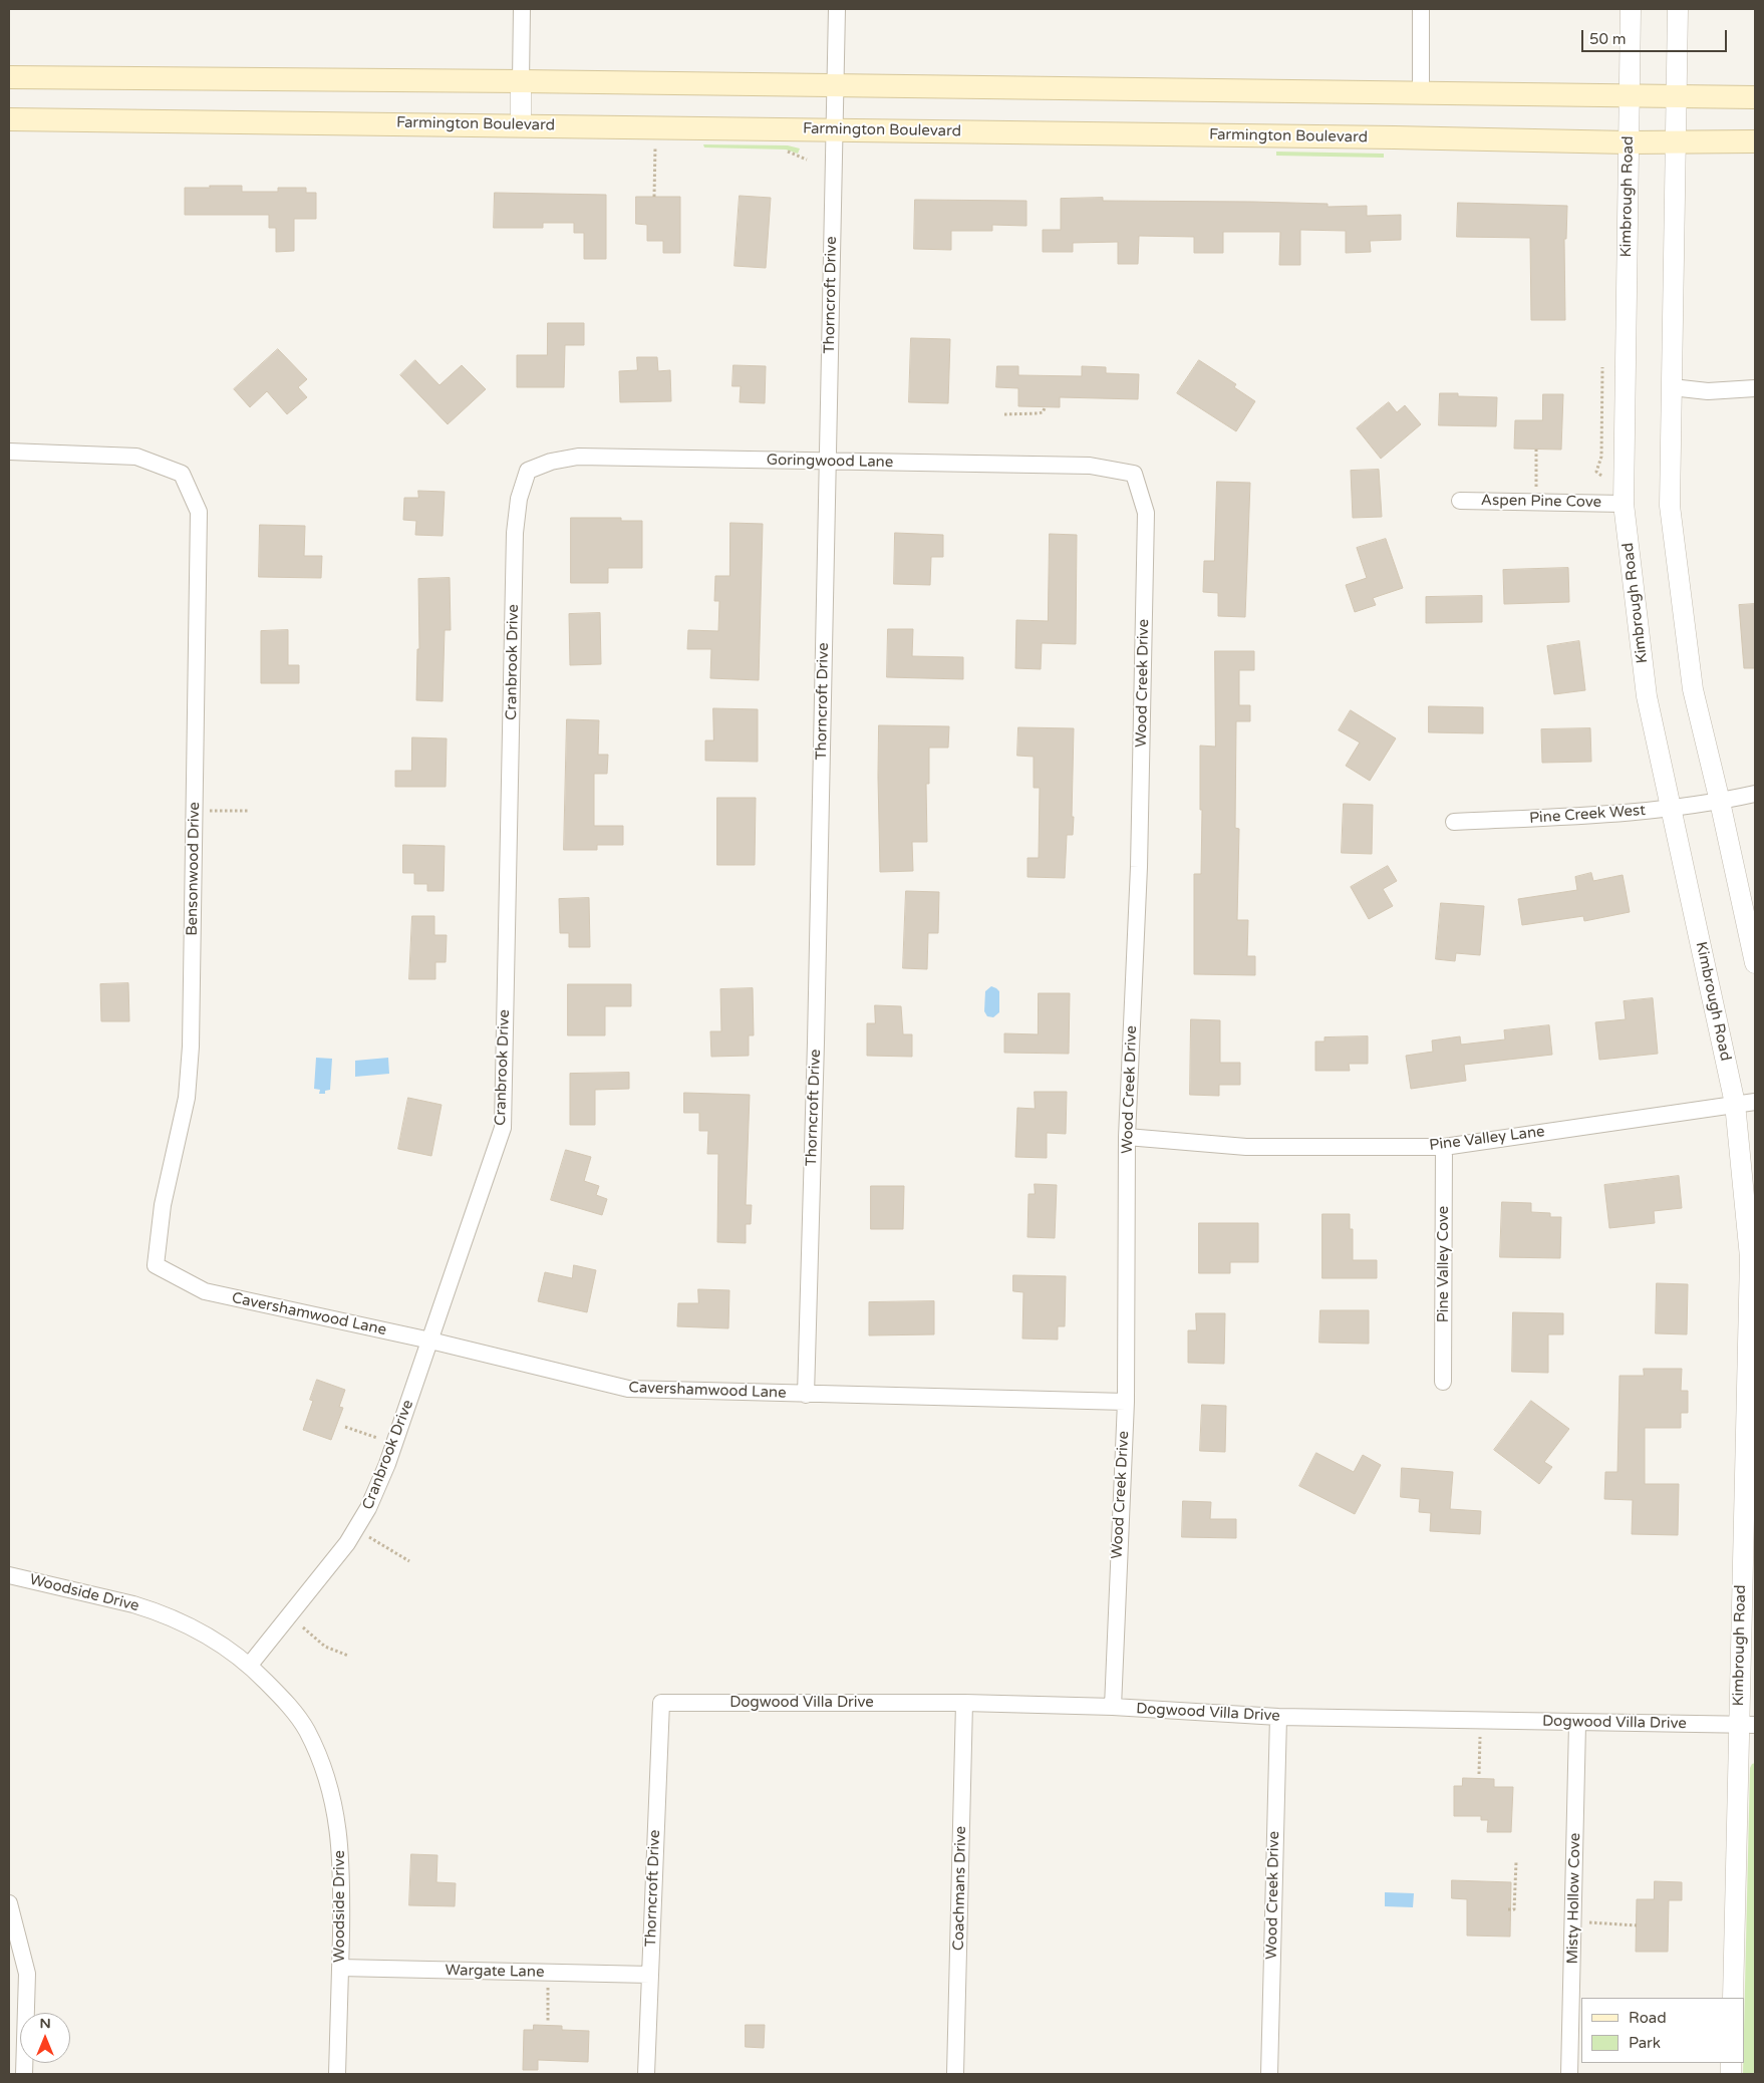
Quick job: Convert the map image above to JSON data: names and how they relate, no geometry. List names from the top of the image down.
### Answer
{
  "streets": {
    "main road": ["Farmington Boulevard"],
    "street": [
      "Kimbrough Road",
      "Thorncroft Drive",
      "Goringwood Lane",
      "Aspen Pine Cove",
      "Cranbrook Drive",
      "Wood Creek Drive",
      "Pine Creek West",
      "Bensonwood Drive",
      "Pine Valley Lane",
      "Pine Valley Cove",
      "Cavershamwood Lane",
      "Woodside Drive",
      "Dogwood Villa Drive",
      "Coachmans Drive",
      "Misty Hollow Cove",
      "Wargate Lane"
    ]
  },
  "crossings": [
    ["Farmington Boulevard", "Kimbrough Road"],
    ["Farmington Boulevard", "Thorncroft Drive"],
    ["Kimbrough Road", "Aspen Pine Cove"],
    ["Kimbrough Road", "Pine Creek West"],
    ["Kimbrough Road", "Pine Valley Lane"],
    ["Kimbrough Road", "Dogwood Villa Drive"],
    ["Thorncroft Drive", "Goringwood Lane"],
    ["Thorncroft Drive", "Cavershamwood Lane"],
    ["Thorncroft Drive", "Dogwood Villa Drive"],
    ["Thorncroft Drive", "Wargate Lane"],
    ["Goringwood Lane", "Cranbrook Drive"],
    ["Goringwood Lane", "Wood Creek Drive"],
    ["Cranbrook Drive", "Cavershamwood Lane"],
    ["Cranbrook Drive", "Woodside Drive"],
    ["Wood Creek Drive", "Pine Valley Lane"],
    ["Wood Creek Drive", "Cavershamwood Lane"],
    ["Wood Creek Drive", "Dogwood Villa Drive"],
    ["Bensonwood Drive", "Cavershamwood Lane"],
    ["Pine Valley Lane", "Pine Valley Cove"],
    ["Woodside Drive", "Wargate Lane"],
    ["Dogwood Villa Drive", "Coachmans Drive"],
    ["Dogwood Villa Drive", "Misty Hollow Cove"]
  ],
  "legend": ["Road", "Park"],
  "scale_bar": "50 m",
  "north": "top"
}
